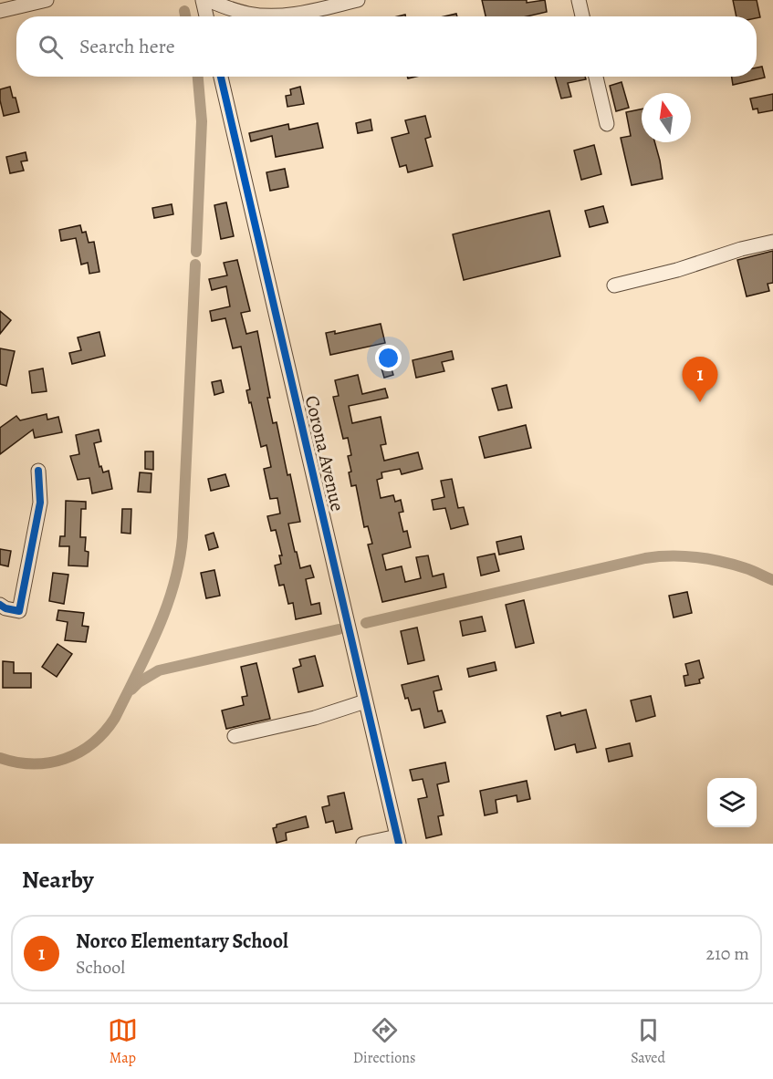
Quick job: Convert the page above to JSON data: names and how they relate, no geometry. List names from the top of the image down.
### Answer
{
  "streets": {
    "street": ["Corona Avenue"]
  },
  "north": "top",
  "page": {
    "search": "Search here",
    "pins": "1",
    "heading": "Nearby",
    "list": [
      {
        "mark": "1",
        "name": "Norco Elementary School",
        "note": "School",
        "value": "210 m"
      }
    ],
    "nav": ["Map", "Directions", "Saved"]
  }
}
